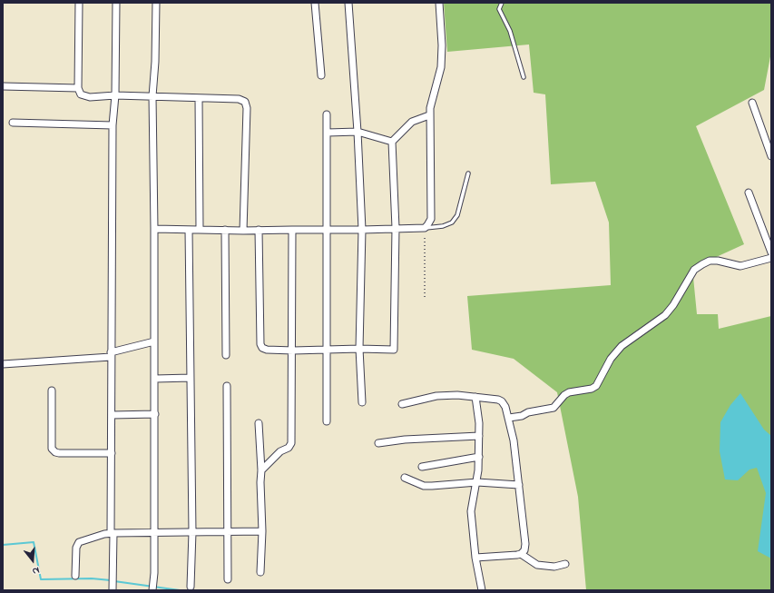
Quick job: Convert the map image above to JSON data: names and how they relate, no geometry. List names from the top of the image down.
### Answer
{
  "north": "bottom"
}
